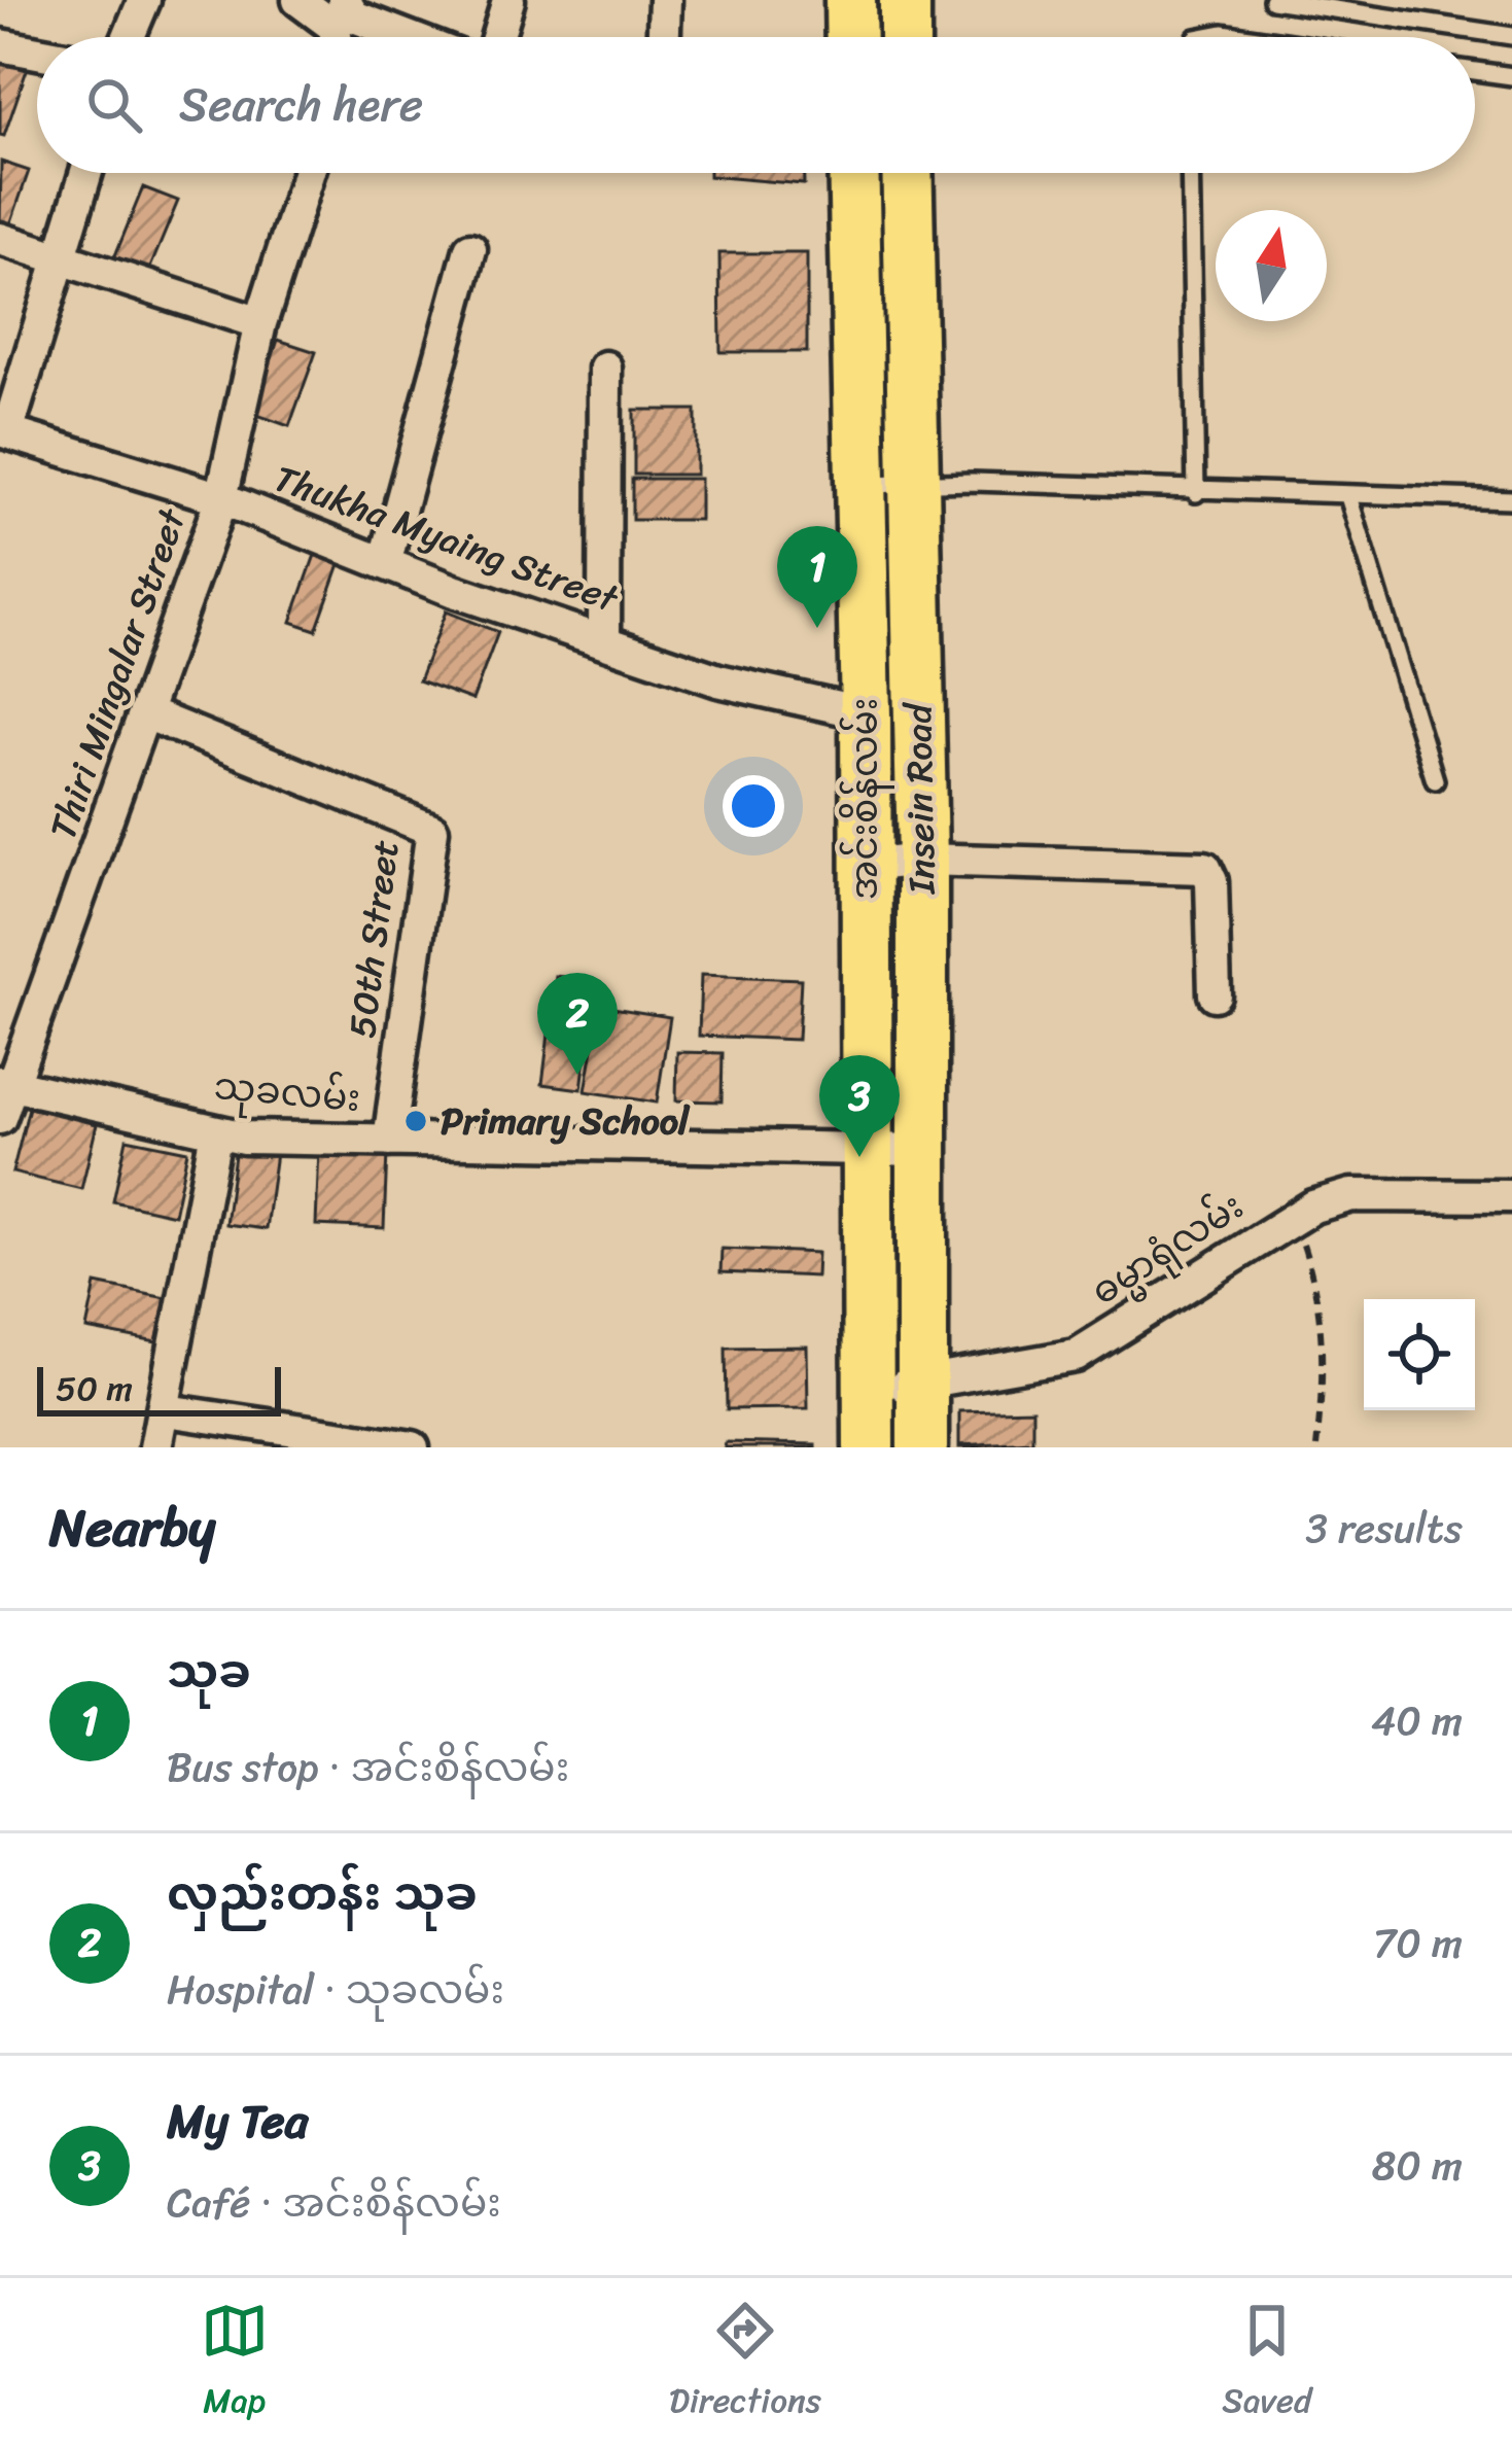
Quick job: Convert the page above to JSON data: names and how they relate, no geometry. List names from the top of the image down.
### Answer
{
  "streets": {
    "main road": ["အင်းစိန်လမ်း", "Insein Road"],
    "street": [
      "Thukha Myaing Street",
      "Thiri Mingalar Street",
      "50th Street",
      "သုခလမ်း",
      "ဓမ္မာရုံလမ်း"
    ]
  },
  "crossings": [
    ["Thukha Myaing Street", "Thiri Mingalar Street"],
    ["Thukha Myaing Street", "အင်းစိန်လမ်း"],
    ["Thiri Mingalar Street", "50th Street"],
    ["Thiri Mingalar Street", "သုခလမ်း"],
    ["အင်းစိန်လမ်း", "သုခလမ်း"],
    ["အင်းစိန်လမ်း", "ဓမ္မာရုံလမ်း"],
    ["Insein Road", "သုခလမ်း"],
    ["Insein Road", "ဓမ္မာရုံလမ်း"],
    ["50th Street", "သုခလမ်း"]
  ],
  "places": ["Primary School"],
  "scale_bar": "50 m",
  "north": "top",
  "page": {
    "search": "Search here",
    "pins": ["1", "2", "3"],
    "scale": "50 m",
    "heading": ["Nearby", "3 results"],
    "list": [
      {
        "mark": "1",
        "name": "သုခ",
        "note": "Bus stop · အင်းစိန်လမ်း",
        "value": "40 m"
      },
      {
        "mark": "2",
        "name": "လှည်းတန်း သုခ",
        "note": "Hospital · သုခလမ်း",
        "value": "70 m"
      },
      {
        "mark": "3",
        "name": "My Tea",
        "note": "Café · အင်းစိန်လမ်း",
        "value": "80 m"
      }
    ],
    "nav": ["Map", "Directions", "Saved"]
  }
}
